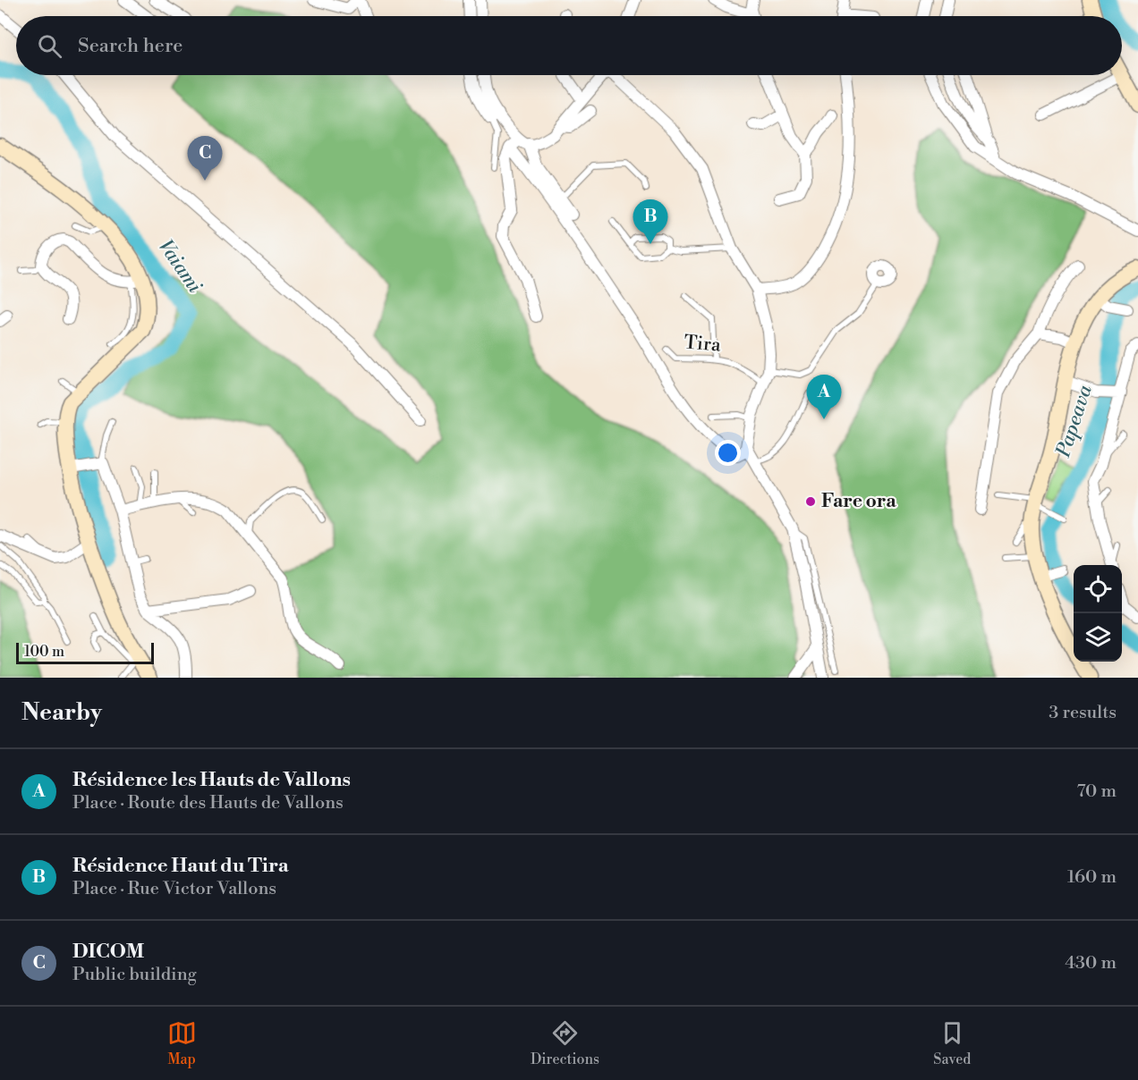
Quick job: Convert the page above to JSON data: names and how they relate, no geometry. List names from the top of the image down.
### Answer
{
  "streets": {
    "lane": ["Tira"]
  },
  "water": ["Vaiami", "Papeava"],
  "places": ["Fare ora"],
  "scale_bar": "100 m",
  "page": {
    "search": "Search here",
    "pins": ["C", "B", "A"],
    "scale": "100 m",
    "heading": ["Nearby", "3 results"],
    "list": [
      {
        "mark": "A",
        "name": "Résidence les Hauts de Vallons",
        "note": "Place · Route des Hauts de Vallons",
        "value": "70 m"
      },
      {
        "mark": "B",
        "name": "Résidence Haut du Tira",
        "note": "Place · Rue Victor Vallons",
        "value": "160 m"
      },
      {
        "mark": "C",
        "name": "DICOM",
        "note": "Public building",
        "value": "430 m"
      }
    ],
    "nav": ["Map", "Directions", "Saved"]
  }
}
